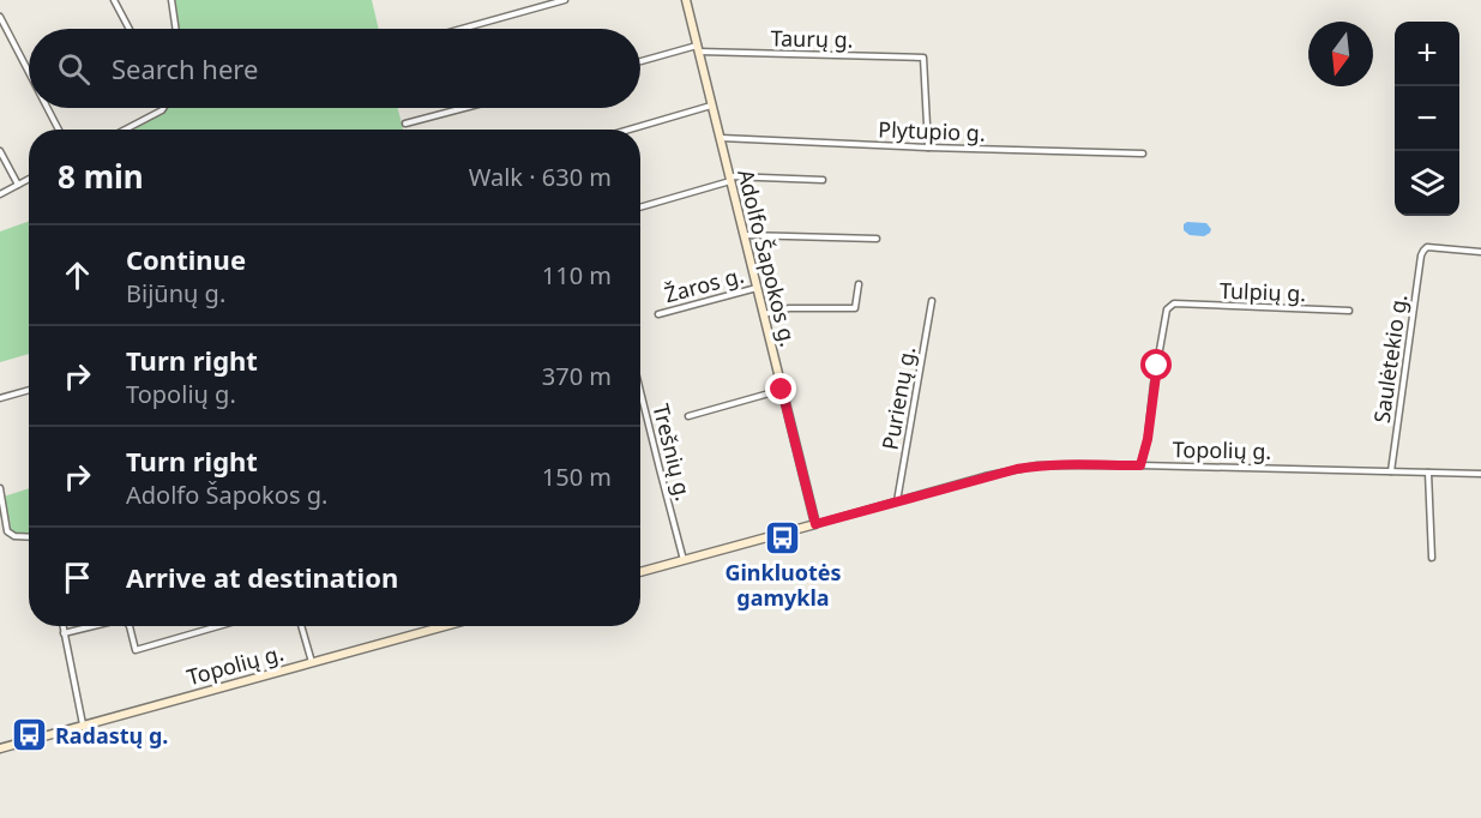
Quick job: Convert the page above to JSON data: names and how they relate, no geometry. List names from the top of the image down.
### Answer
{
  "streets": {
    "street": [
      "Taurų g.",
      "Plytupio g.",
      "Adolfo Šapokos g.",
      "Žaros g.",
      "Tulpių g.",
      "Saulėtekio g.",
      "Purienų g.",
      "Topolių g.",
      "Trešnių g."
    ]
  },
  "crossings": [
    ["Taurų g.", "Plytupio g."],
    ["Taurų g.", "Adolfo Šapokos g."],
    ["Plytupio g.", "Adolfo Šapokos g."],
    ["Adolfo Šapokos g.", "Žaros g."],
    ["Adolfo Šapokos g.", "Topolių g."],
    ["Tulpių g.", "Topolių g."],
    ["Saulėtekio g.", "Topolių g."],
    ["Purienų g.", "Topolių g."],
    ["Topolių g.", "Trešnių g."]
  ],
  "places": {
    "bus stop": ["Ginkluotės gamykla", "Radastų g."]
  },
  "north": "bottom",
  "page": {
    "map_buttons": ["+", "−"],
    "search": "Search here",
    "heading": ["8 min", "Walk · 630 m"],
    "list": [
      ["Continue", "Bijūnų g.", "110 m"],
      ["Turn right", "Topolių g.", "370 m"],
      ["Turn right", "Adolfo Šapokos g.", "150 m"],
      "Arrive at destination"
    ]
  }
}
